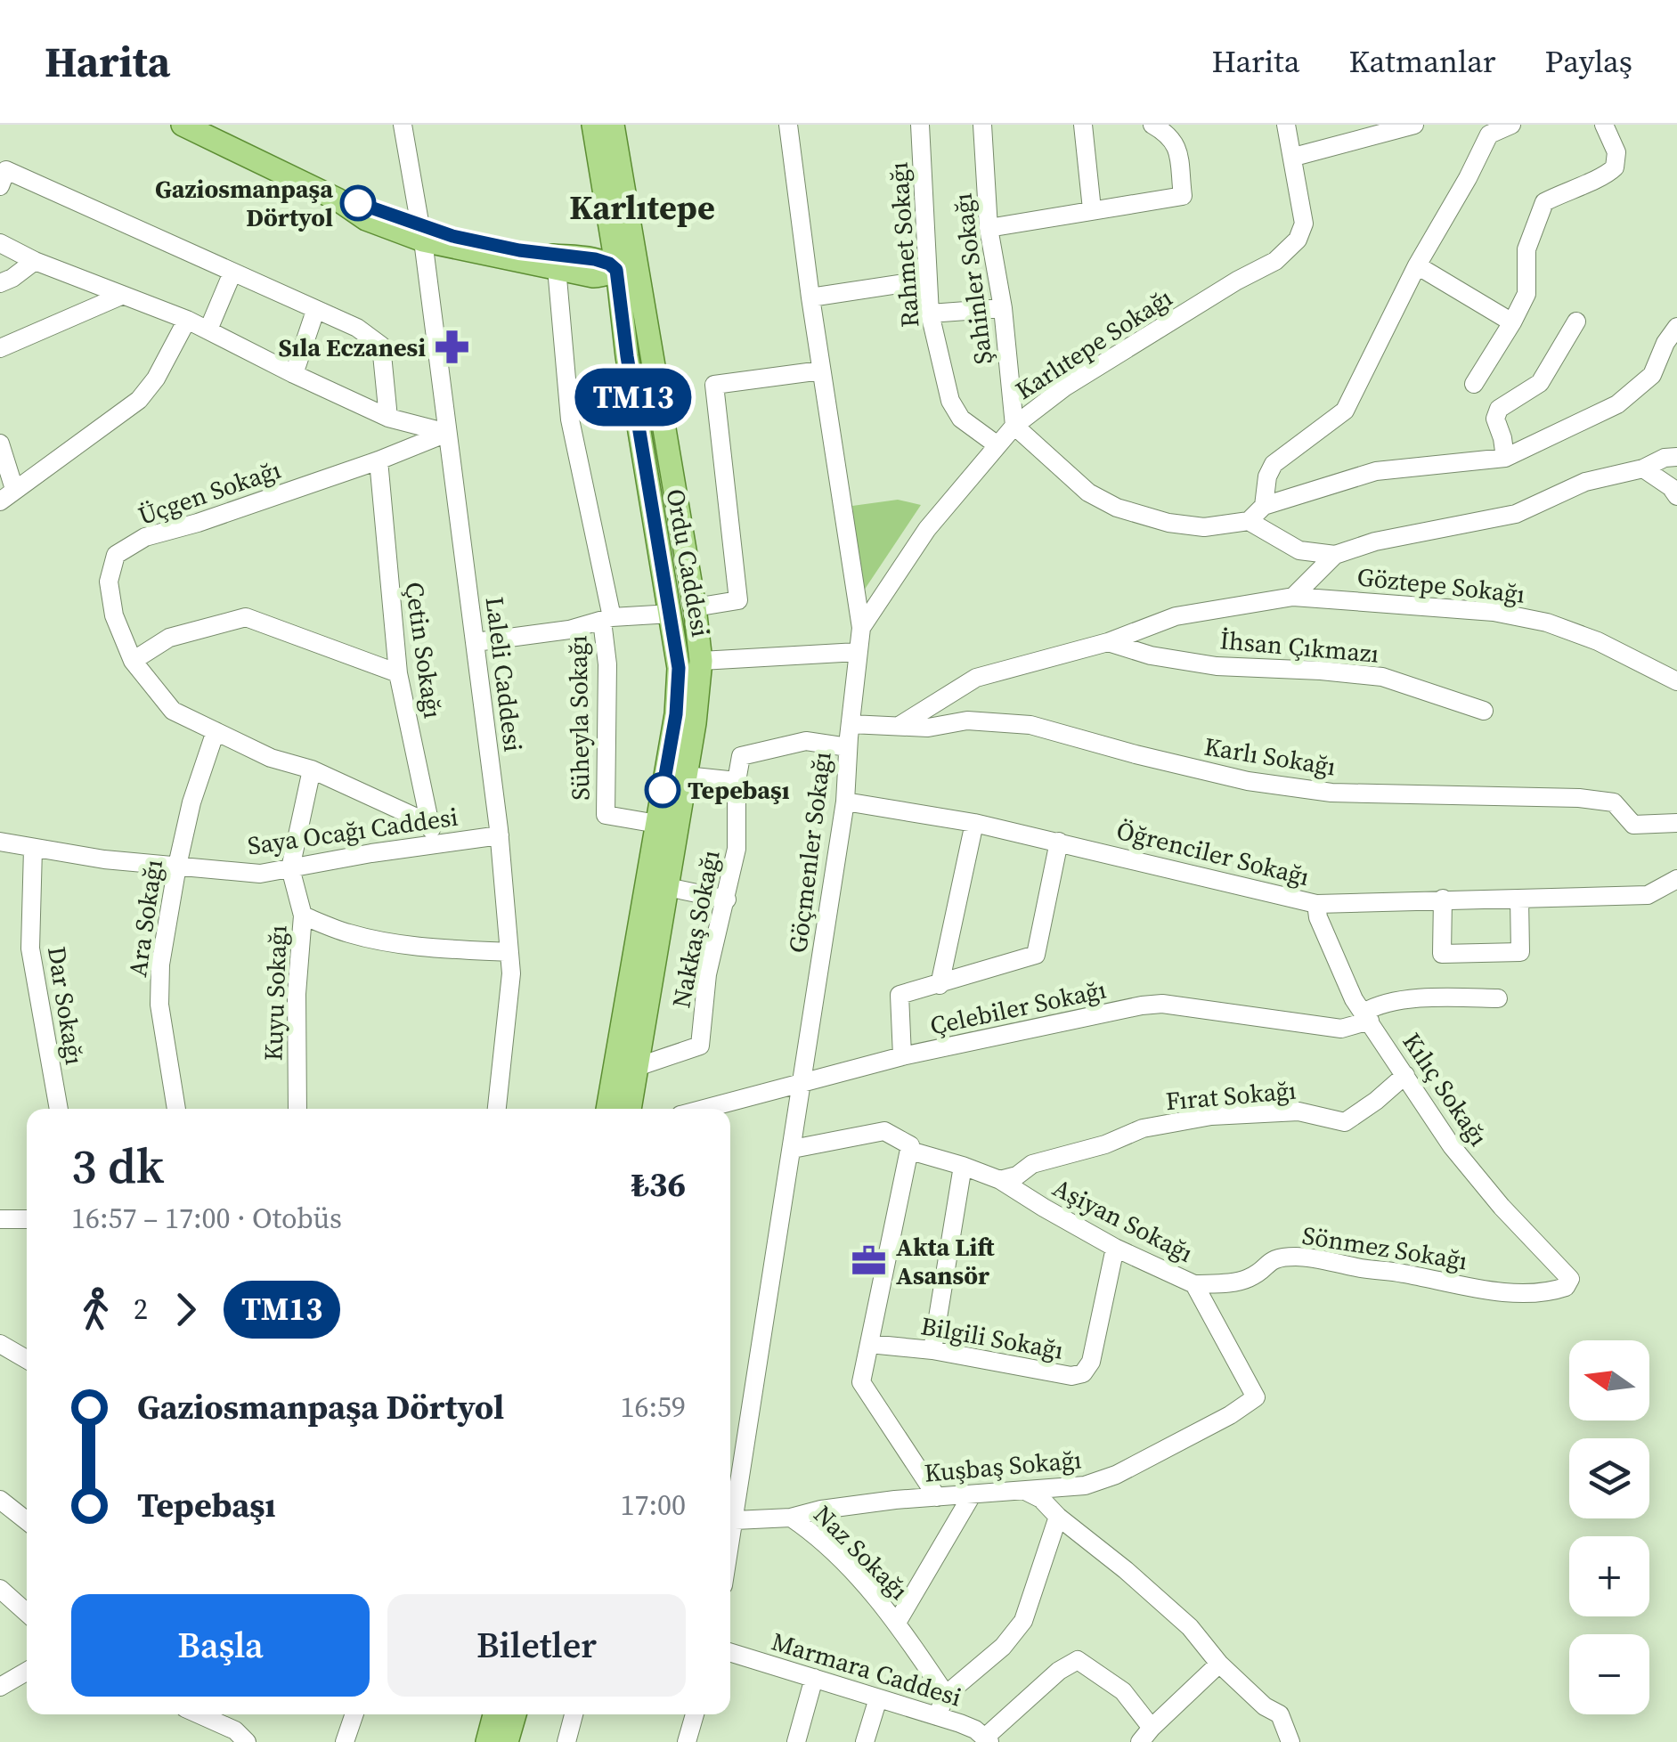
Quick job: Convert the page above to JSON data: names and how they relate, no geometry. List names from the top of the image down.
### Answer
{
  "streets": {
    "main road": ["Ordu Caddesi"],
    "street": [
      "Rahmet Sokağı",
      "Şahinler Sokağı",
      "Karlıtepe Sokağı",
      "Üçgen Sokağı",
      "Göztepe Sokağı",
      "İhsan Çıkmazı",
      "Çetin Sokağı",
      "Laleli Caddesi",
      "Süheyla Sokağı",
      "Karlı Sokağı",
      "Saya Ocağı Caddesi",
      "Göçmenler Sokağı",
      "Öğrenciler Sokağı",
      "Ara Sokağı",
      "Nakkaş Sokağı",
      "Kuyu Sokağı",
      "Dar Sokağı",
      "Çelebiler Sokağı",
      "Kılıç Sokağı",
      "Fırat Sokağı",
      "Aşiyan Sokağı",
      "Sönmez Sokağı",
      "Bilgili Sokağı",
      "Kuşbaş Sokağı",
      "Naz Sokağı",
      "Marmara Caddesi"
    ]
  },
  "crossings": [
    ["Rahmet Sokağı", "Karlıtepe Sokağı"],
    ["Şahinler Sokağı", "Karlıtepe Sokağı"],
    ["Karlıtepe Sokağı", "Göçmenler Sokağı"],
    ["Üçgen Sokağı", "Çetin Sokağı"],
    ["Üçgen Sokağı", "Laleli Caddesi"],
    ["Üçgen Sokağı", "Ara Sokağı"],
    ["Üçgen Sokağı", "Kuyu Sokağı"],
    ["Ordu Caddesi", "Süheyla Sokağı"],
    ["Ordu Caddesi", "Nakkaş Sokağı"],
    ["Göztepe Sokağı", "İhsan Çıkmazı"],
    ["Göztepe Sokağı", "Karlı Sokağı"],
    ["Çetin Sokağı", "Saya Ocağı Caddesi"],
    ["Laleli Caddesi", "Saya Ocağı Caddesi"],
    ["Karlı Sokağı", "Göçmenler Sokağı"],
    ["Saya Ocağı Caddesi", "Ara Sokağı"],
    ["Saya Ocağı Caddesi", "Kuyu Sokağı"],
    ["Saya Ocağı Caddesi", "Dar Sokağı"],
    ["Göçmenler Sokağı", "Öğrenciler Sokağı"],
    ["Göçmenler Sokağı", "Çelebiler Sokağı"],
    ["Göçmenler Sokağı", "Aşiyan Sokağı"],
    ["Göçmenler Sokağı", "Kuşbaş Sokağı"],
    ["Öğrenciler Sokağı", "Kılıç Sokağı"],
    ["Çelebiler Sokağı", "Kılıç Sokağı"],
    ["Kılıç Sokağı", "Fırat Sokağı"],
    ["Kılıç Sokağı", "Sönmez Sokağı"],
    ["Fırat Sokağı", "Aşiyan Sokağı"],
    ["Aşiyan Sokağı", "Sönmez Sokağı"],
    ["Aşiyan Sokağı", "Bilgili Sokağı"],
    ["Aşiyan Sokağı", "Kuşbaş Sokağı"],
    ["Kuşbaş Sokağı", "Naz Sokağı"]
  ],
  "districts": ["Karlıtepe"],
  "places": {
    "other": ["Gaziosmanpaşa Dörtyol", "Tepebaşı"],
    "pharmacy": ["Sıla Eczanesi"],
    "office": ["Akta Lift Asansör"]
  },
  "lines": ["bus line TM13"],
  "north": "left",
  "page": {
    "header": "Harita",
    "nav": ["Harita", "Katmanlar", "Paylaş"],
    "on_map": "TM13",
    "heading": ["3 dk", "16:57 – 17:00 · Otobüs", "₺36"],
    "legs": ["2", "TM13"],
    "map_buttons": ["+", "−"],
    "list": [
      {
        "name": "Gaziosmanpaşa Dörtyol",
        "value": "16:59"
      },
      {
        "name": "Tepebaşı",
        "value": "17:00"
      }
    ],
    "buttons": ["Başla", "Biletler"]
  }
}
